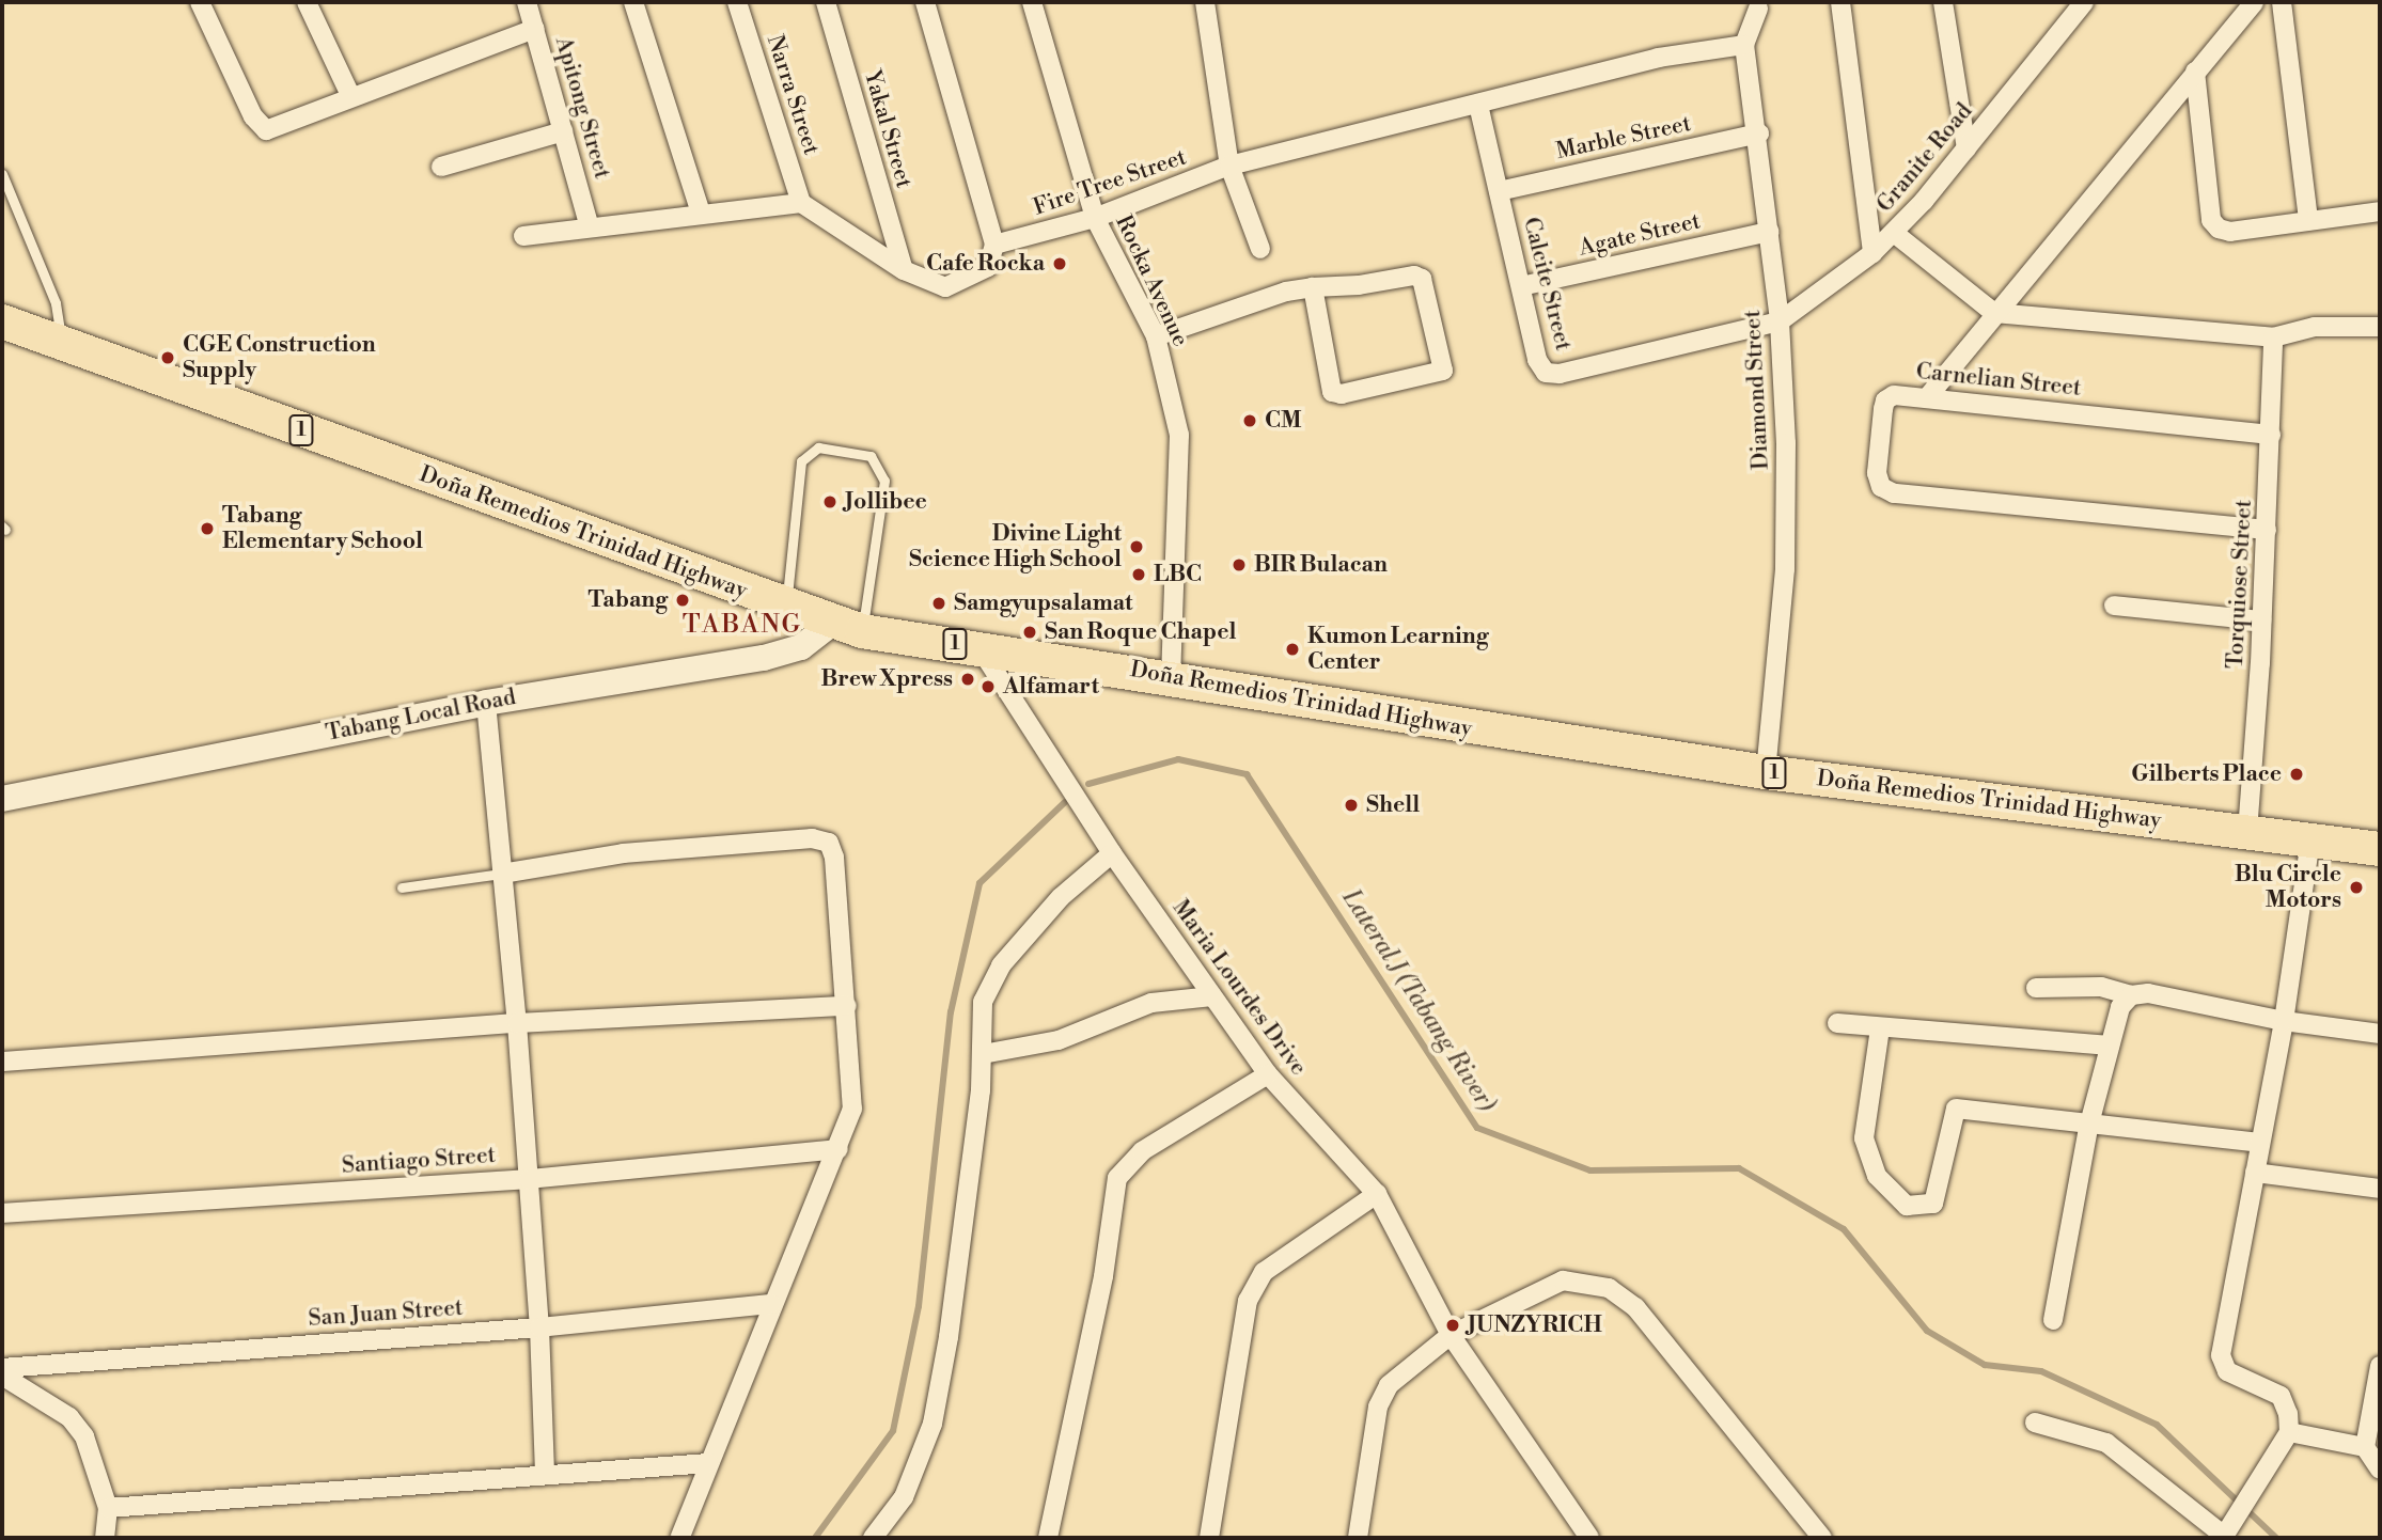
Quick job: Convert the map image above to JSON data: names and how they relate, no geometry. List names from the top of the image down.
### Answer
{
  "streets": {
    "highway": ["1", "Doña Remedios Trinidad Highway"],
    "street": [
      "Narra Street",
      "Apitong Street",
      "Yakal Street",
      "Marble Street",
      "Granite Road",
      "Fire Tree Street",
      "Agate Street",
      "Rocka Avenue",
      "Calcite Street",
      "Carnelian Street",
      "Diamond Street",
      "Torquiose Street",
      "Tabang Local Road",
      "Maria Lourdes Drive",
      "Santiago Street",
      "San Juan Street"
    ]
  },
  "crossings": [
    ["Marble Street", "Calcite Street"],
    ["Marble Street", "Diamond Street"],
    ["Granite Road", "Calcite Street"],
    ["Granite Road", "Diamond Street"],
    ["Fire Tree Street", "Rocka Avenue"],
    ["Fire Tree Street", "Calcite Street"],
    ["Fire Tree Street", "Diamond Street"],
    ["Agate Street", "Calcite Street"],
    ["Agate Street", "Diamond Street"],
    ["Rocka Avenue", "Doña Remedios Trinidad Highway"],
    ["Calcite Street", "Diamond Street"],
    ["Carnelian Street", "Torquiose Street"],
    ["Diamond Street", "Doña Remedios Trinidad Highway"],
    ["Doña Remedios Trinidad Highway", "Torquiose Street"],
    ["Doña Remedios Trinidad Highway", "Tabang Local Road"],
    ["Doña Remedios Trinidad Highway", "Maria Lourdes Drive"]
  ],
  "districts": ["TABANG"],
  "water": ["Lateral J (Tabang River)"],
  "places": [
    "Cafe Rocka",
    "CGE Construction Supply",
    "CM",
    "Jollibee",
    "Tabang Elementary School",
    "Divine Light Science High School",
    "BIR Bulacan",
    "LBC",
    "Tabang",
    "Samgyupsalamat",
    "San Roque Chapel",
    "Kumon Learning Center",
    "Brew Xpress",
    "Alfamart",
    "Gilberts Place",
    "Shell",
    "Blu Circle Motors",
    "JUNZYRICH"
  ]
}
